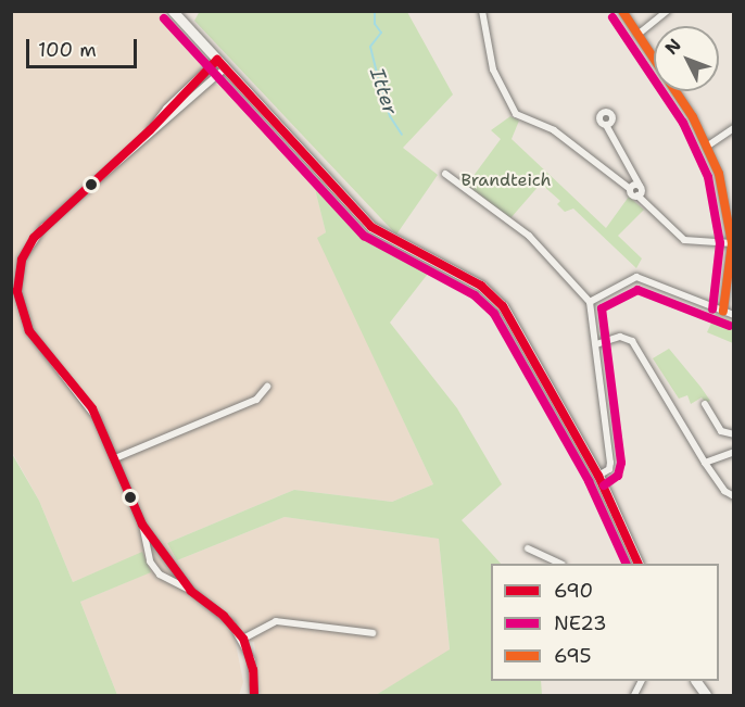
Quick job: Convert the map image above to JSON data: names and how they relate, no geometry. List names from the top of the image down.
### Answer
{
  "water": ["Itter"],
  "parks": ["Brandteich"],
  "lines": ["transit line 695", "transit line NE23", "transit line 690"],
  "legend": ["690", "NE23", "695"],
  "scale_bar": "100 m",
  "north": "top left"
}
